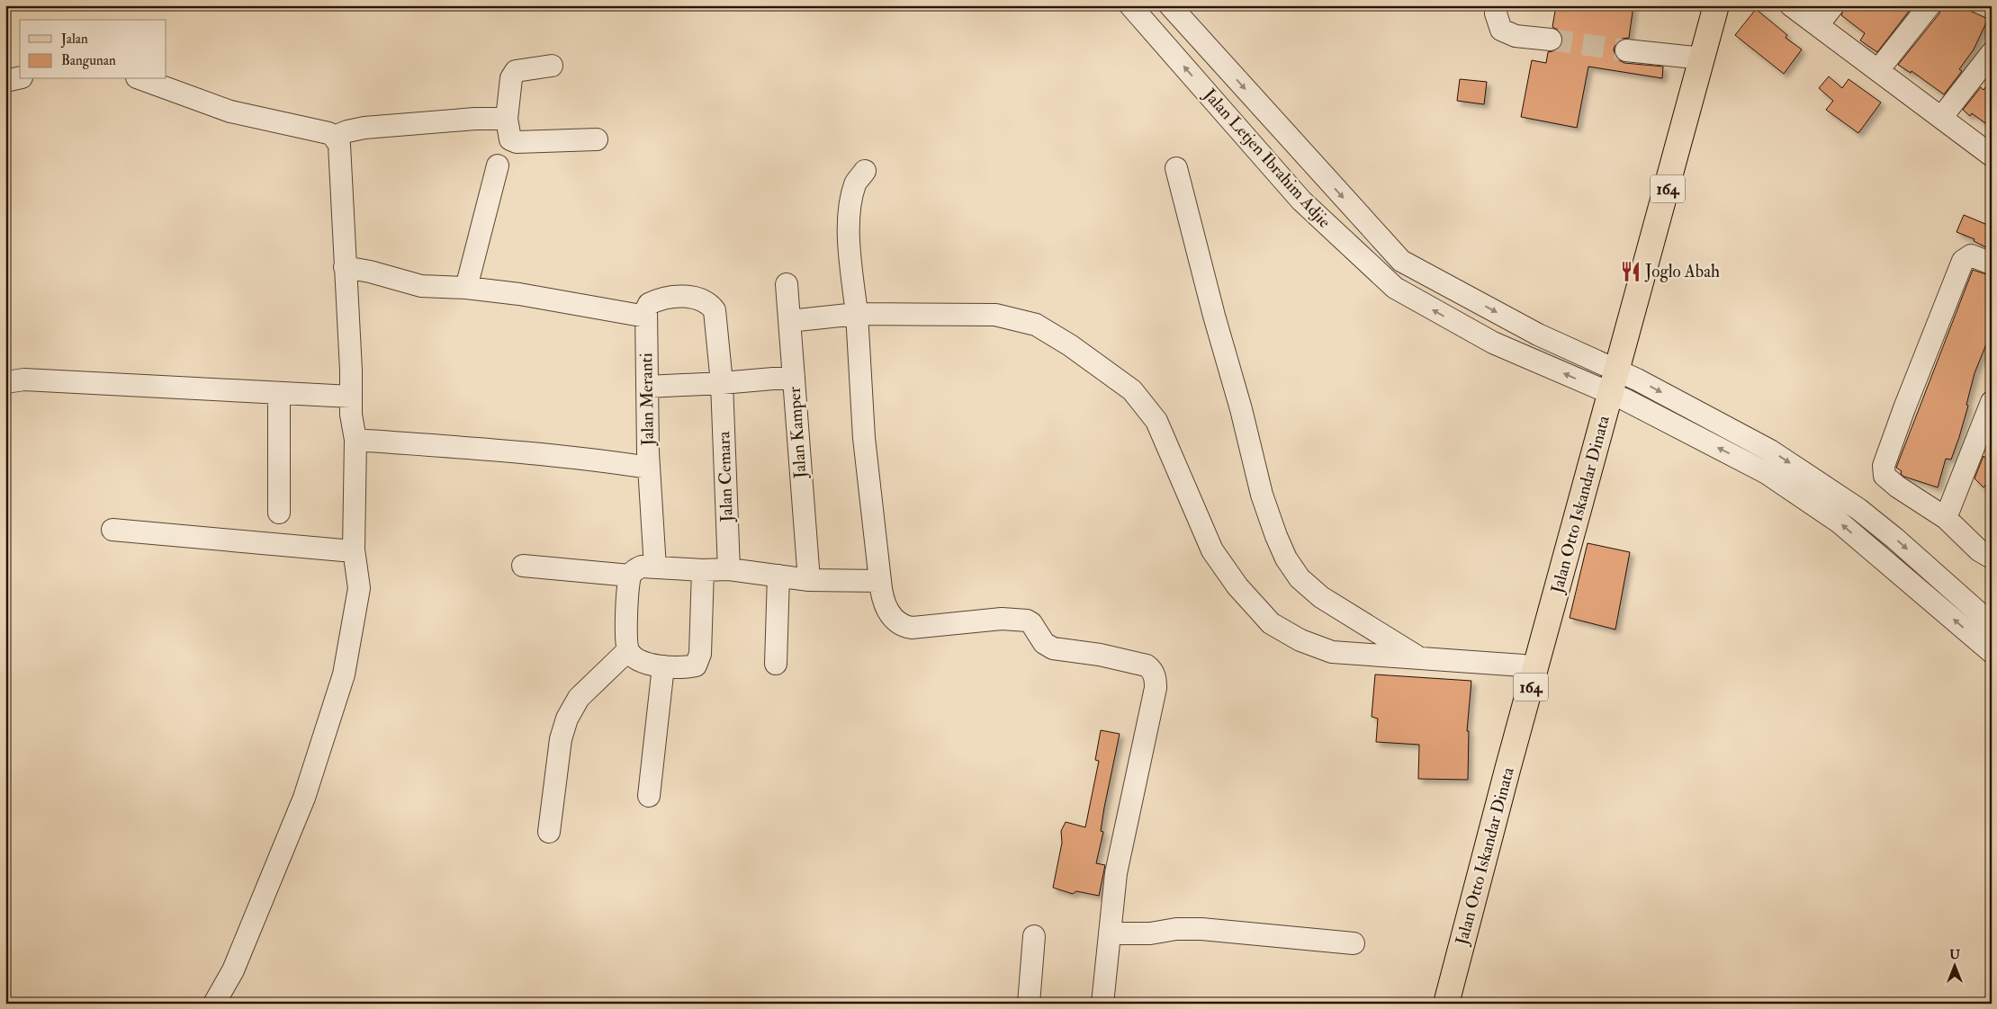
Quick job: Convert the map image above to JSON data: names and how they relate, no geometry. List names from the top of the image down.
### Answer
{
  "streets": {
    "main road": ["164", "Jalan Otto Iskandar Dinata"],
    "street": [
      "Jalan Letjen Ibrahim Adjie",
      "Jalan Meranti",
      "Jalan Kamper",
      "Jalan Cemara"
    ]
  },
  "crossings": [
    ["Jalan Letjen Ibrahim Adjie", "Jalan Otto Iskandar Dinata"],
    ["Jalan Meranti", "Jalan Cemara"]
  ],
  "places": {
    "restaurant": ["Joglo Abah"]
  },
  "legend": ["Jalan", "Bangunan"],
  "north": "top"
}
